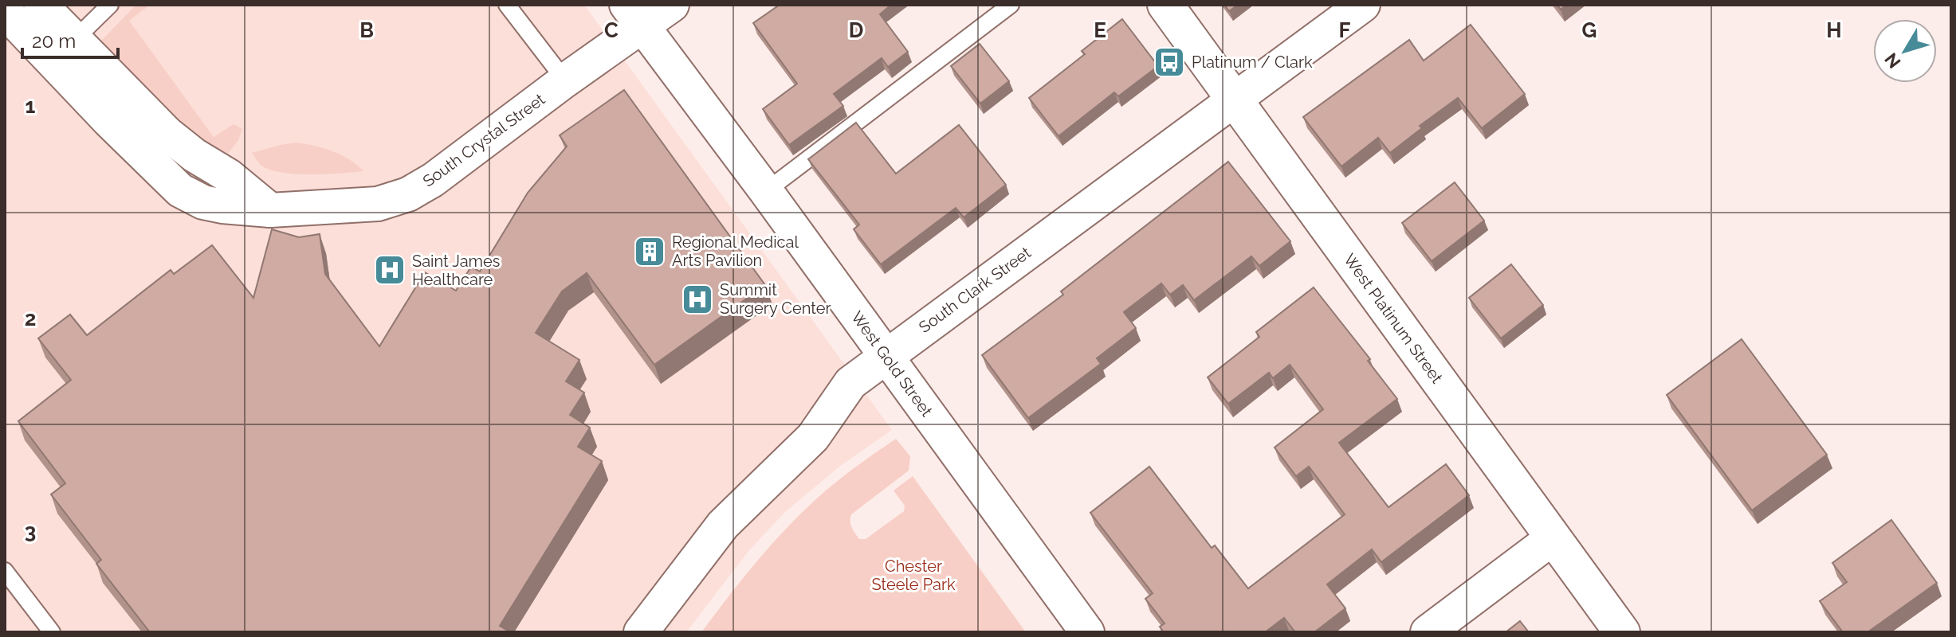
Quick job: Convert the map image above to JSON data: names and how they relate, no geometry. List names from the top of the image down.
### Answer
{
  "streets": {
    "street": [
      "South Crystal Street",
      "South Clark Street",
      "West Platinum Street",
      "West Gold Street"
    ]
  },
  "crossings": [
    ["South Crystal Street", "West Gold Street"],
    ["South Clark Street", "West Platinum Street"],
    ["South Clark Street", "West Gold Street"]
  ],
  "parks": ["Chester Steele Park"],
  "places": {
    "bus stop": ["Platinum / Clark"],
    "building": ["Regional Medical Arts Pavilion"],
    "hospital": ["Saint James Healthcare", "Summit Surgery Center"]
  },
  "scale_bar": "20 m",
  "north": "bottom left",
  "grid": {
    "columns": [
      "B",
      "C",
      "D",
      "E",
      "F",
      "G",
      "H"
    ],
    "rows": ["1", "2", "3"]
  }
}
